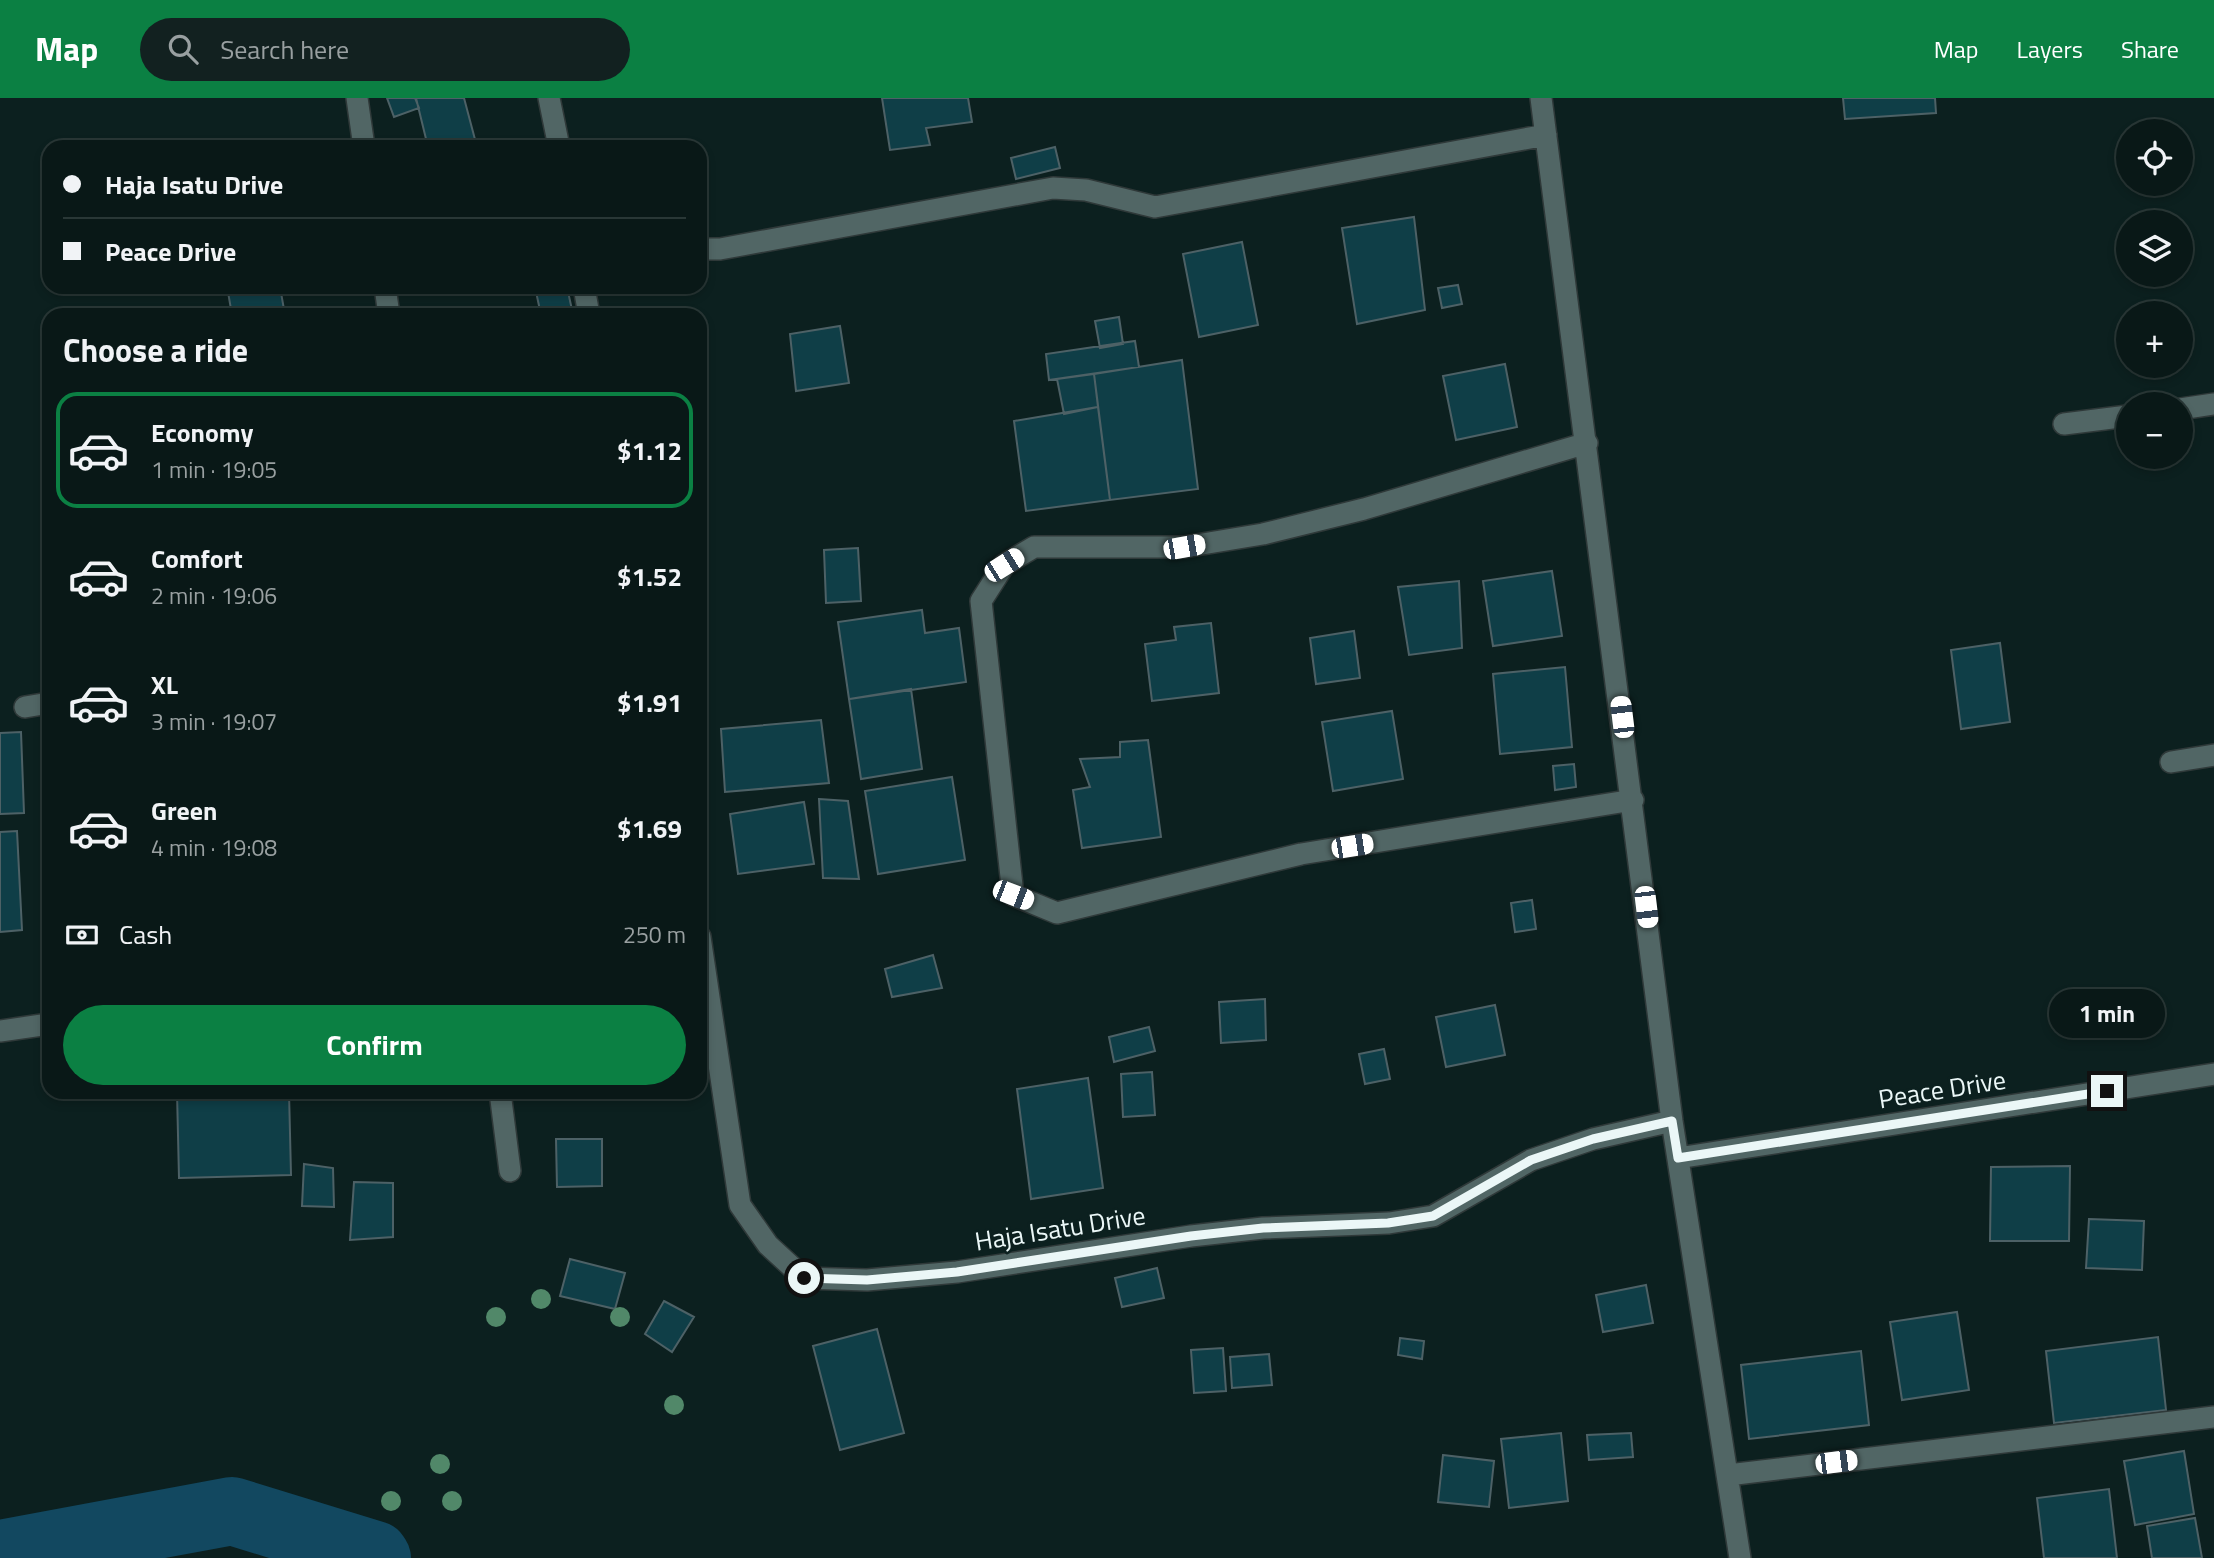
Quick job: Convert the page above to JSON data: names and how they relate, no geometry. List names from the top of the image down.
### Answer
{
  "streets": {
    "street": ["Peace Drive", "Haja Isatu Drive"]
  },
  "page": {
    "header": "Map",
    "search": "Search here",
    "nav": ["Map", "Layers", "Share"],
    "map_buttons": ["+", "−"],
    "banner": ["Haja Isatu Drive", "Peace Drive"],
    "heading": "Choose a ride",
    "list": [
      {
        "name": "Economy",
        "note": "1 min · 19:05",
        "value": "$1.12"
      },
      {
        "name": "Comfort",
        "note": "2 min · 19:06",
        "value": "$1.52"
      },
      {
        "name": "XL",
        "note": "3 min · 19:07",
        "value": "$1.91"
      },
      {
        "name": "Green",
        "note": "4 min · 19:08",
        "value": "$1.69"
      }
    ],
    "pay": ["Cash", "250 m"],
    "bubble": "1 min",
    "buttons": "Confirm"
  }
}
